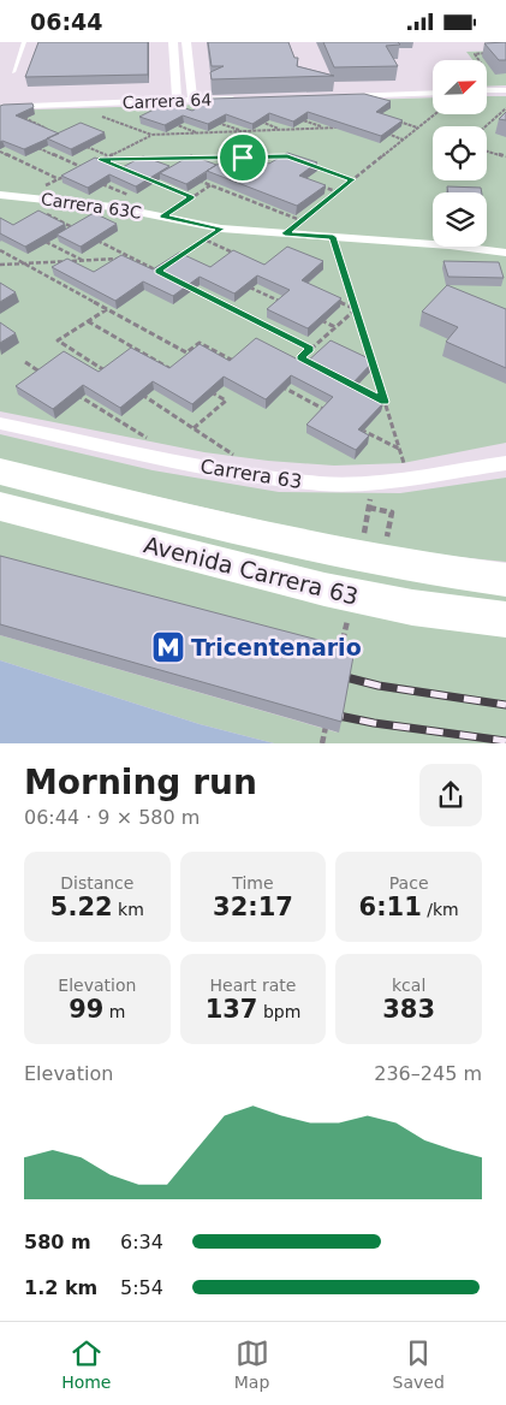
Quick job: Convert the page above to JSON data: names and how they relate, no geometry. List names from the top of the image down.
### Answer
{
  "streets": {
    "highway": ["Avenida Carrera 63"],
    "street": ["Carrera 64", "Carrera 63C", "Carrera 63"]
  },
  "places": {
    "metro station": ["Tricentenario"]
  },
  "north": "top right",
  "page": {
    "status": "06:44",
    "heading": ["Morning run", "06:44 · 9 × 580 m"],
    "stats": [
      ["Distance", "5.22 km"],
      ["Time", "32:17"],
      ["Pace", "6:11 /km"],
      ["Elevation", "99 m"],
      ["Heart rate", "137 bpm"],
      ["kcal", "383"]
    ],
    "chart": ["Elevation", "236–245 m"],
    "list": [
      {
        "name": "580 m",
        "note": "6:34"
      },
      {
        "name": "1.2 km",
        "note": "5:54"
      }
    ],
    "tabs": ["Home", "Map", "Saved"]
  }
}
